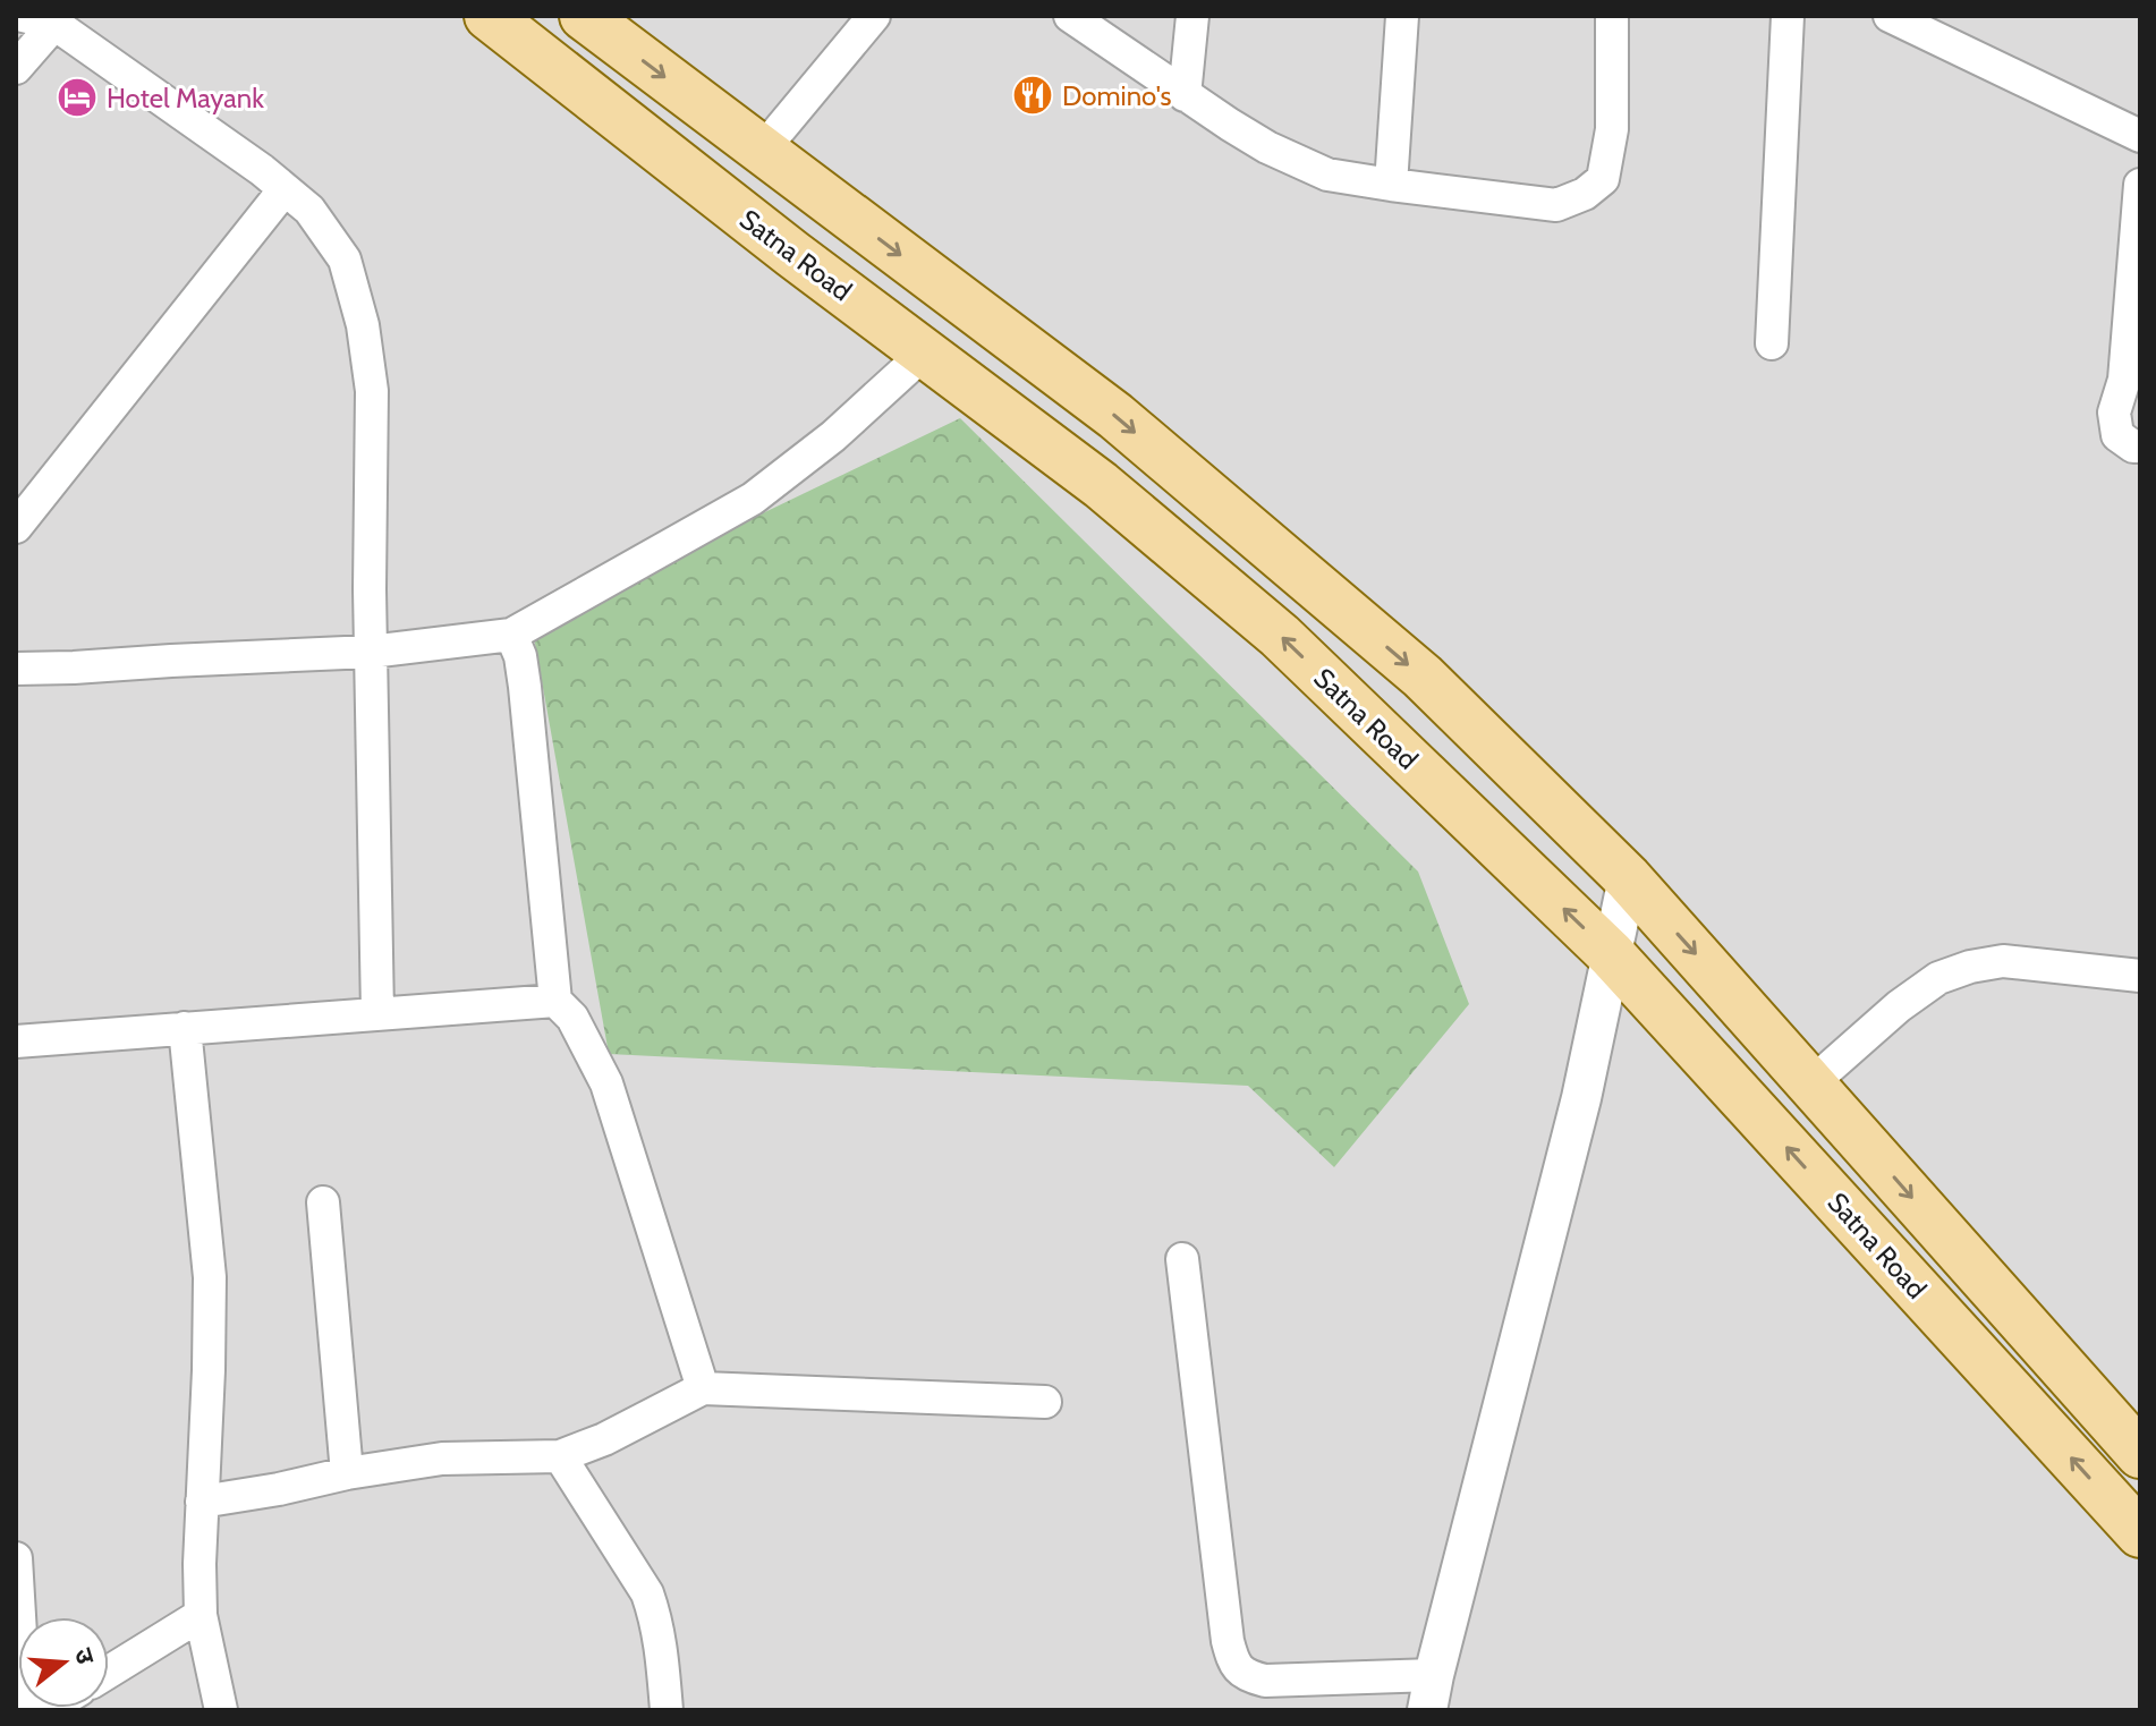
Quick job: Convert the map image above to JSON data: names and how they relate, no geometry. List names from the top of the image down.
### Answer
{
  "streets": {
    "main road": ["Satna Road"]
  },
  "places": {
    "restaurant": ["Domino's"],
    "hotel": ["Hotel Mayank"]
  },
  "north": "right"
}
